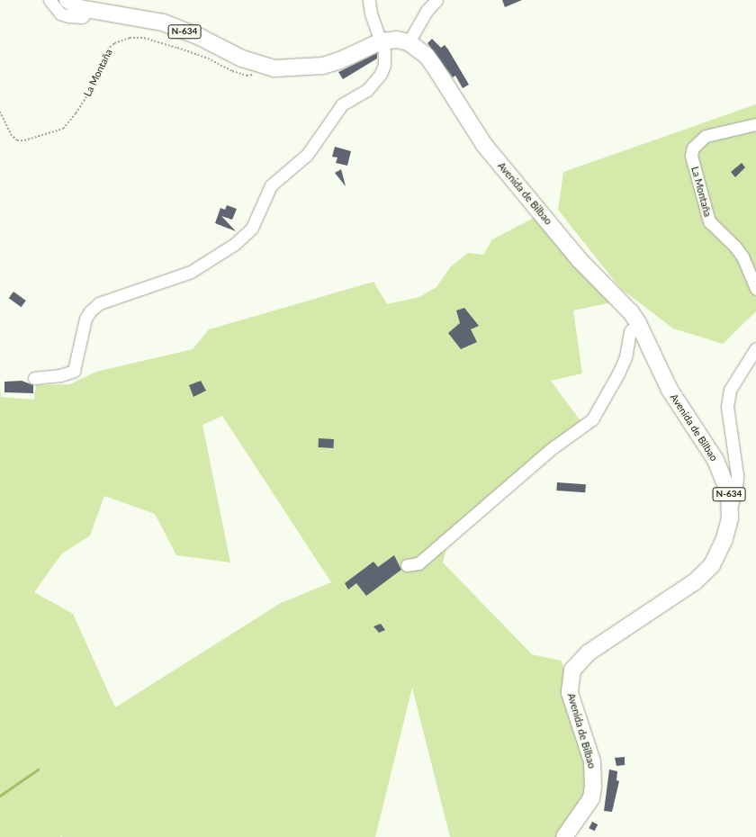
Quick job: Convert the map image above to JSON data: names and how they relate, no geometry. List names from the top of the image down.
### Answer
{
  "streets": {
    "highway": ["N-634", "Avenida de Bilbao"],
    "street": ["La Montaña"]
  },
  "crossings": [
    ["N-634", "La Montaña"],
    ["N-634", "Avenida de Bilbao"]
  ]
}
